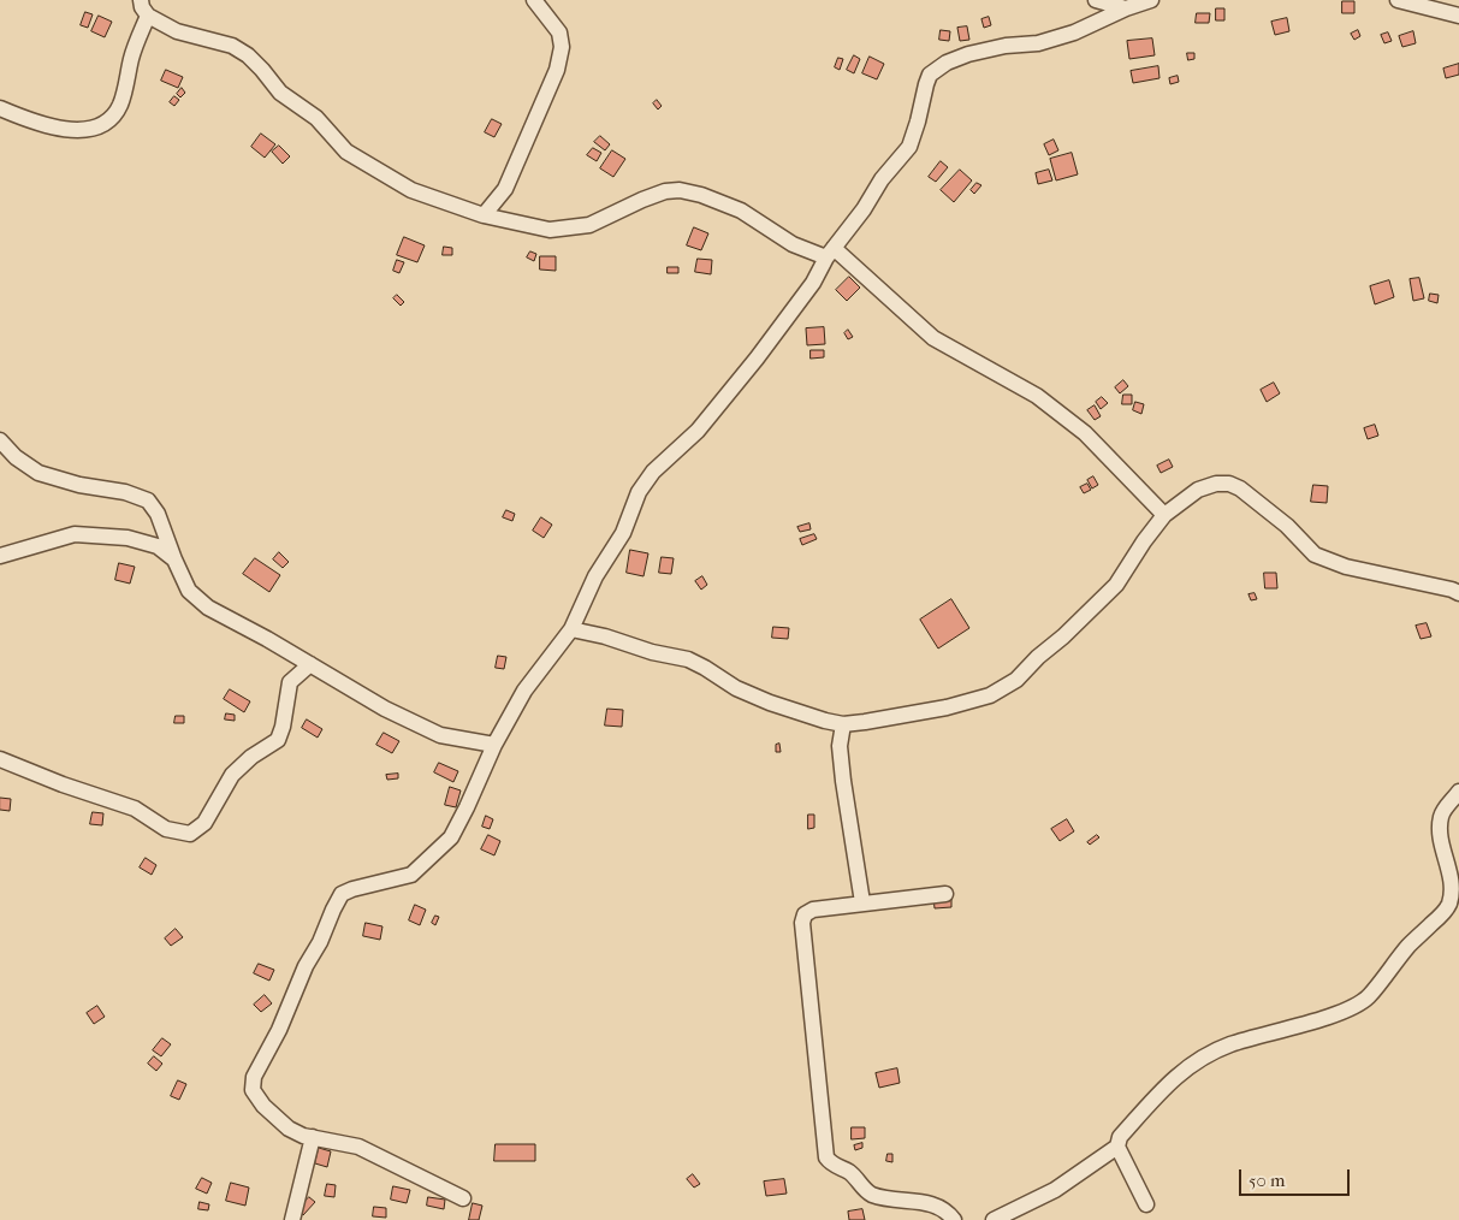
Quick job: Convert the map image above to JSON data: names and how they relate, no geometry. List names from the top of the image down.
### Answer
{
  "scale_bar": "50 m"
}
